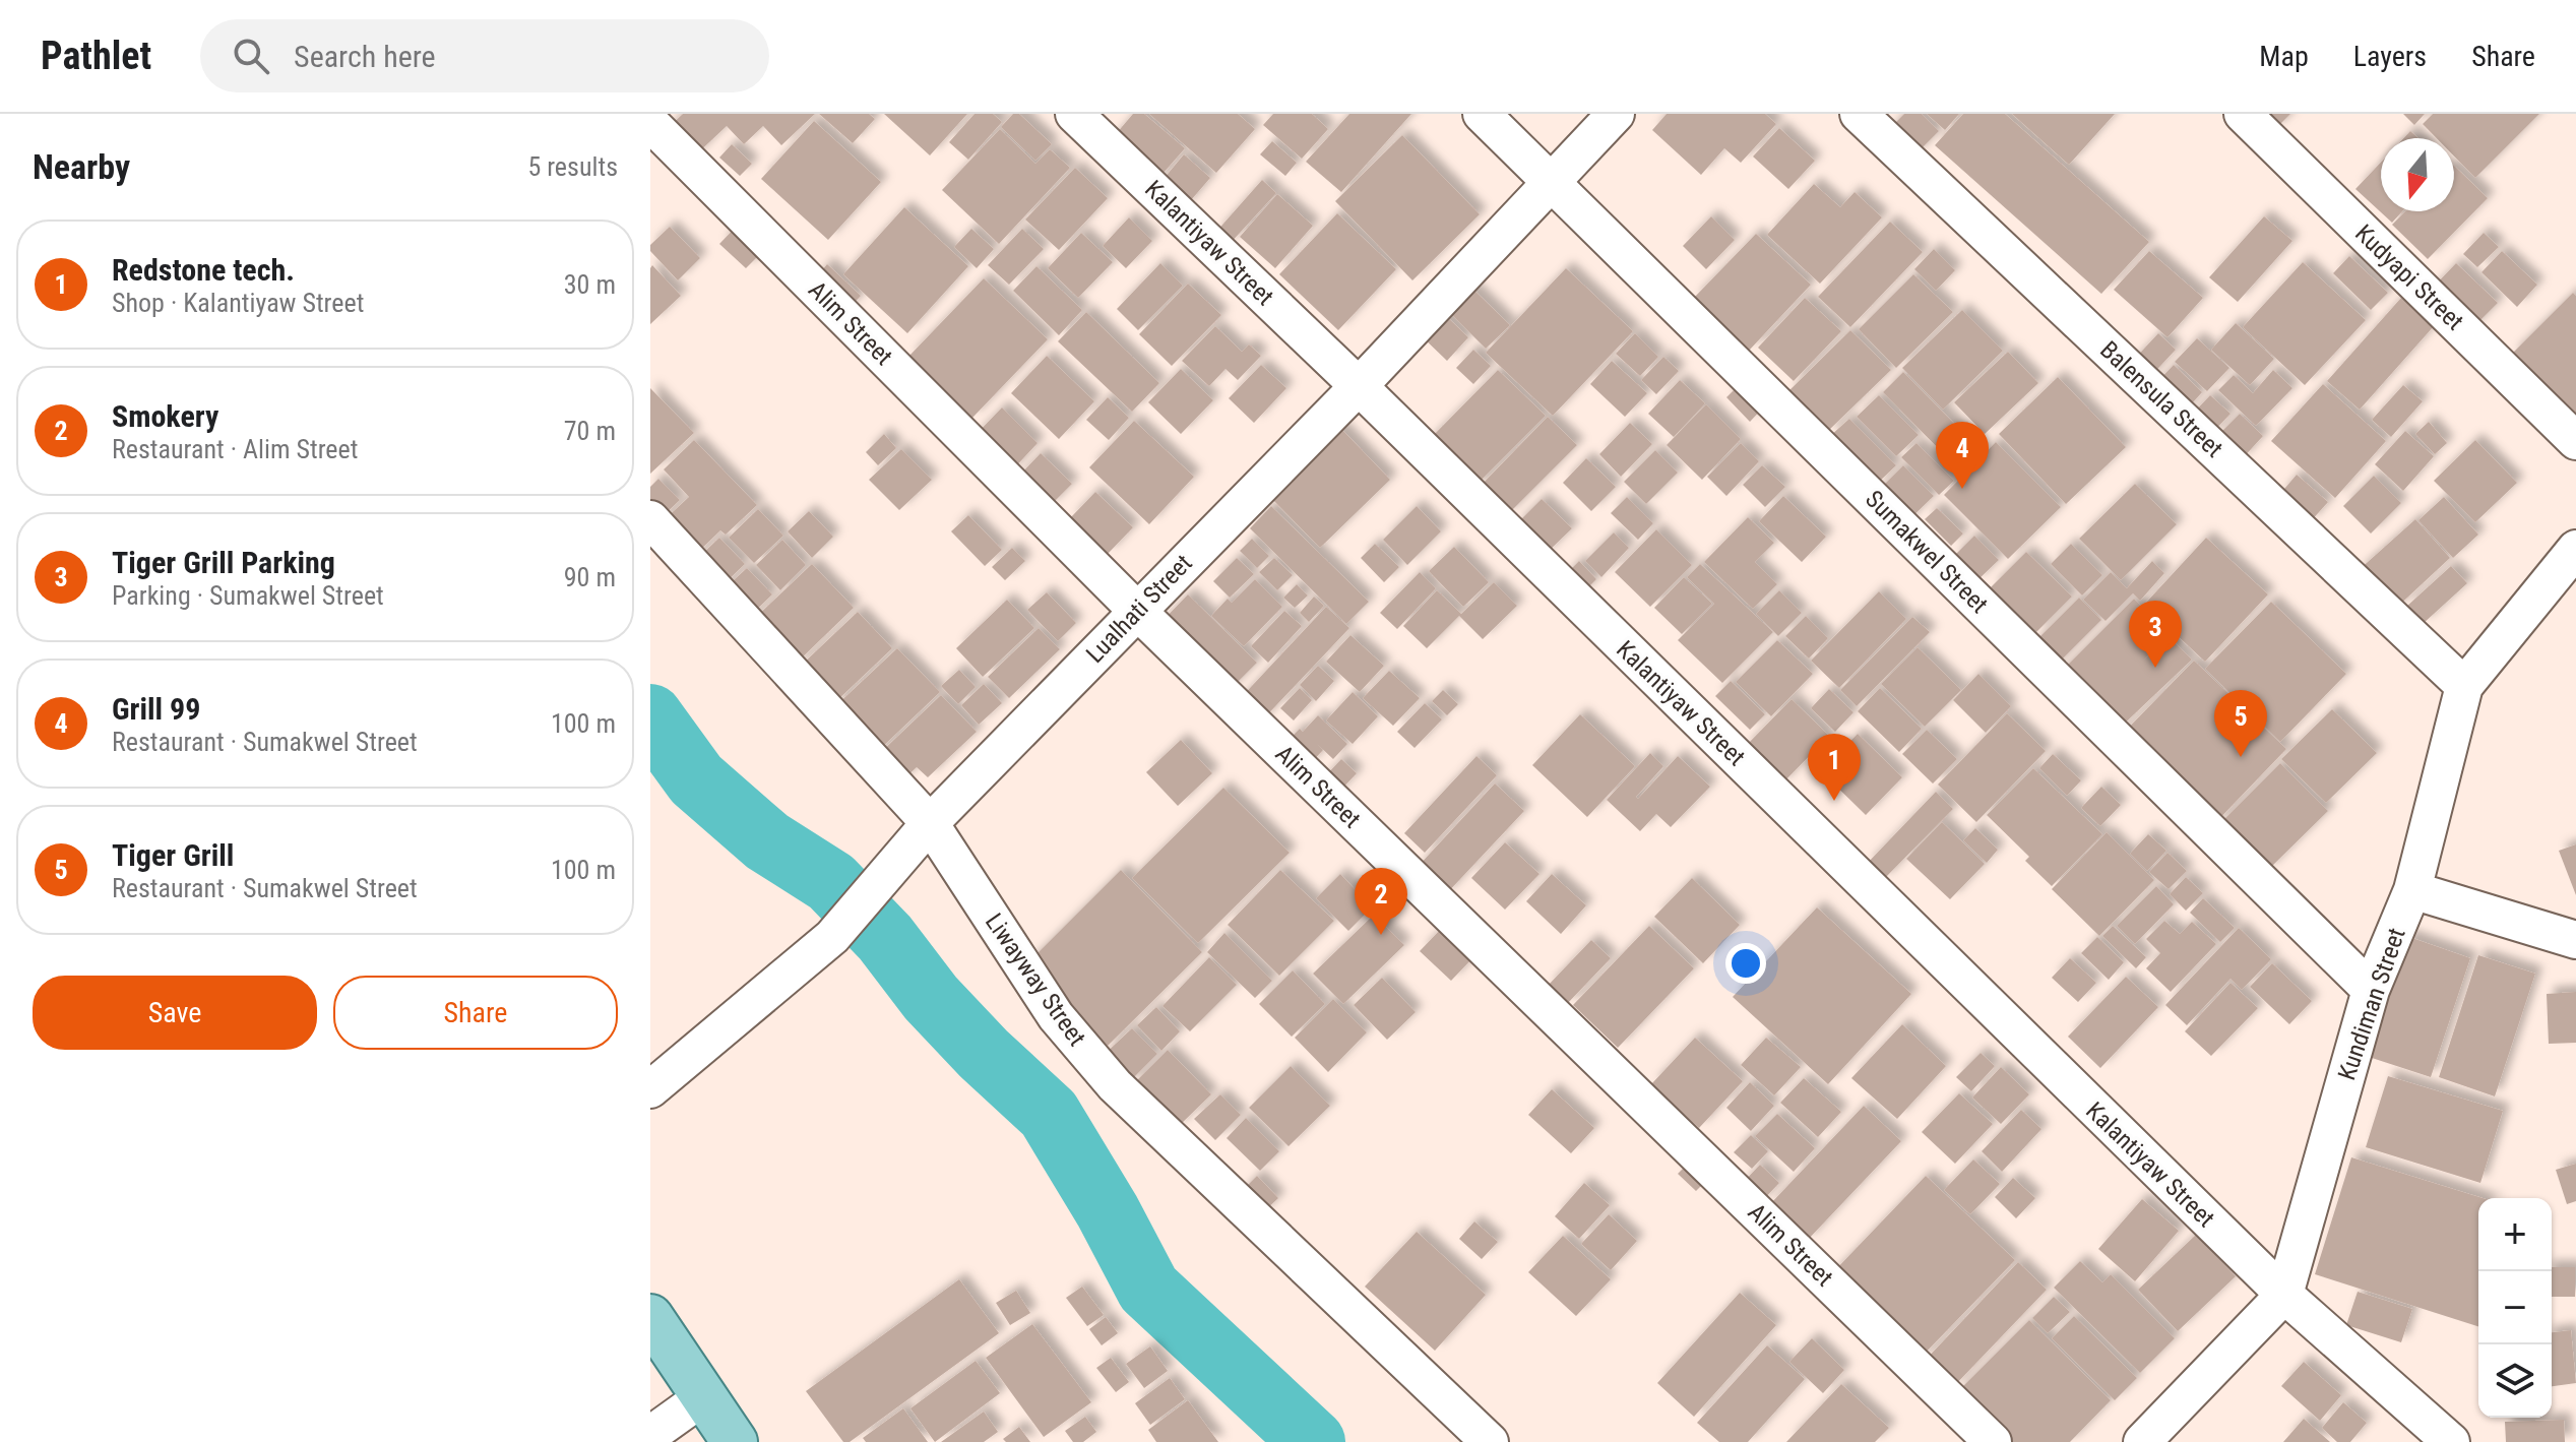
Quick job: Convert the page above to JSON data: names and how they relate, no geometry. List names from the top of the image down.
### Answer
{
  "streets": {
    "street": [
      "Kalantiyaw Street",
      "Kudyapi Street",
      "Alim Street",
      "Balensula Street",
      "Sumakwel Street",
      "Lualhati Street",
      "Liwayway Street",
      "Kundiman Street"
    ]
  },
  "crossings": [
    ["Kalantiyaw Street", "Lualhati Street"],
    ["Kalantiyaw Street", "Kundiman Street"],
    ["Alim Street", "Lualhati Street"],
    ["Balensula Street", "Kundiman Street"],
    ["Sumakwel Street", "Lualhati Street"],
    ["Sumakwel Street", "Kundiman Street"],
    ["Lualhati Street", "Liwayway Street"]
  ],
  "north": "bottom",
  "page": {
    "header": "Pathlet",
    "search": "Search here",
    "nav": ["Map", "Layers", "Share"],
    "heading": ["Nearby", "5 results"],
    "list": [
      {
        "mark": "1",
        "name": "Redstone tech.",
        "note": "Shop · Kalantiyaw Street",
        "value": "30 m"
      },
      {
        "mark": "2",
        "name": "Smokery",
        "note": "Restaurant · Alim Street",
        "value": "70 m"
      },
      {
        "mark": "3",
        "name": "Tiger Grill Parking",
        "note": "Parking · Sumakwel Street",
        "value": "90 m"
      },
      {
        "mark": "4",
        "name": "Grill 99",
        "note": "Restaurant · Sumakwel Street",
        "value": "100 m"
      },
      {
        "mark": "5",
        "name": "Tiger Grill",
        "note": "Restaurant · Sumakwel Street",
        "value": "100 m"
      }
    ],
    "pins": [
      "4",
      "3",
      "5",
      "1",
      "2"
    ],
    "buttons": ["Save", "Share"],
    "map_buttons": ["+", "−"]
  }
}
